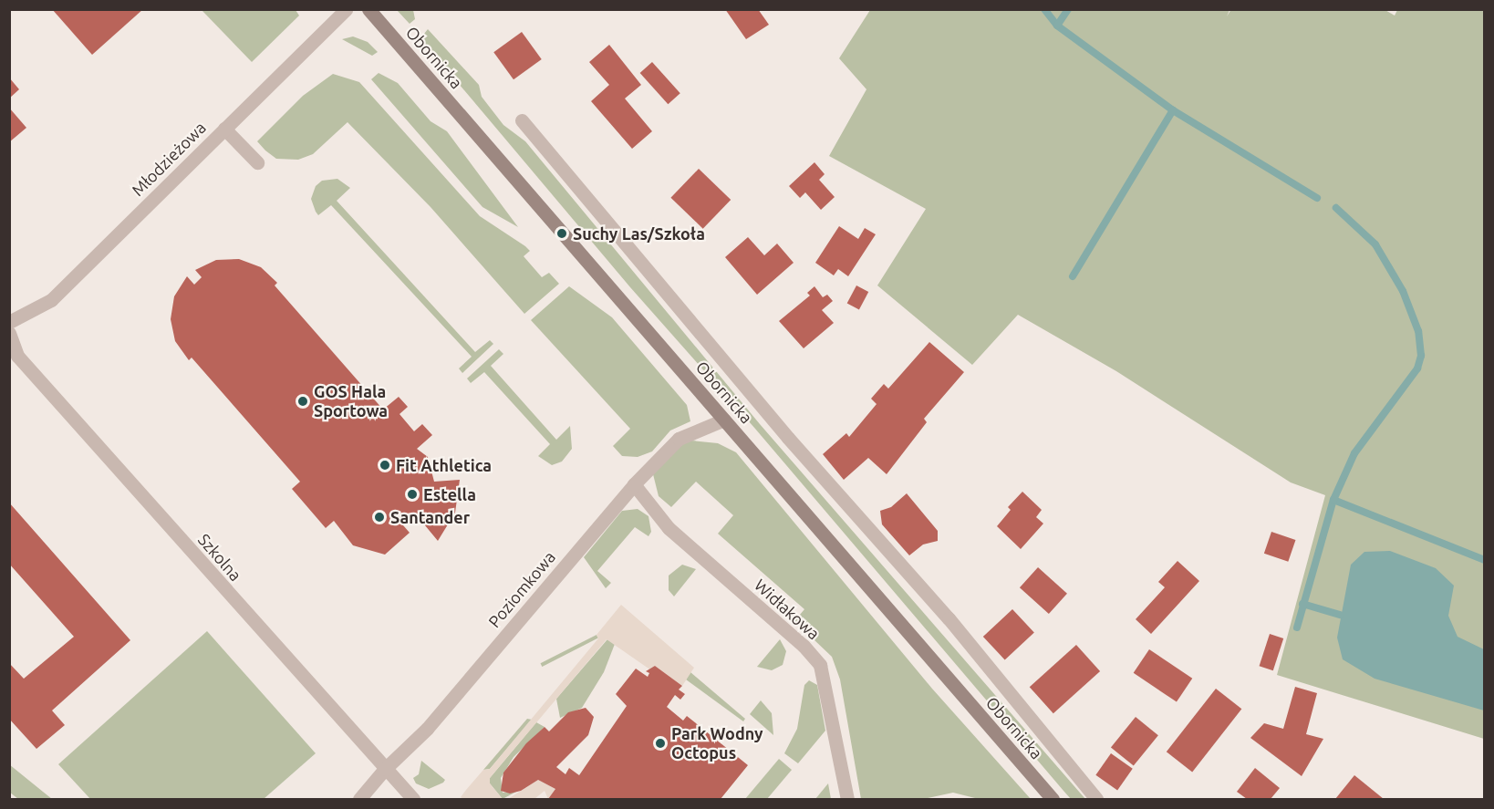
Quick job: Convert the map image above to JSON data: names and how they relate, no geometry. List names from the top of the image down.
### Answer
{
  "streets": {
    "main road": ["Obornicka"],
    "street": [
      "Młodzieżowa",
      "Szkolna",
      "Poziomkowa",
      "Widłakowa"
    ]
  },
  "crossings": [
    ["Obornicka", "Poziomkowa"],
    ["Szkolna", "Poziomkowa"],
    ["Poziomkowa", "Widłakowa"]
  ],
  "places": [
    "Suchy Las/Szkoła",
    "GOS Hala Sportowa",
    "Fit Athletica",
    "Estella",
    "Santander",
    "Park Wodny Octopus"
  ]
}
